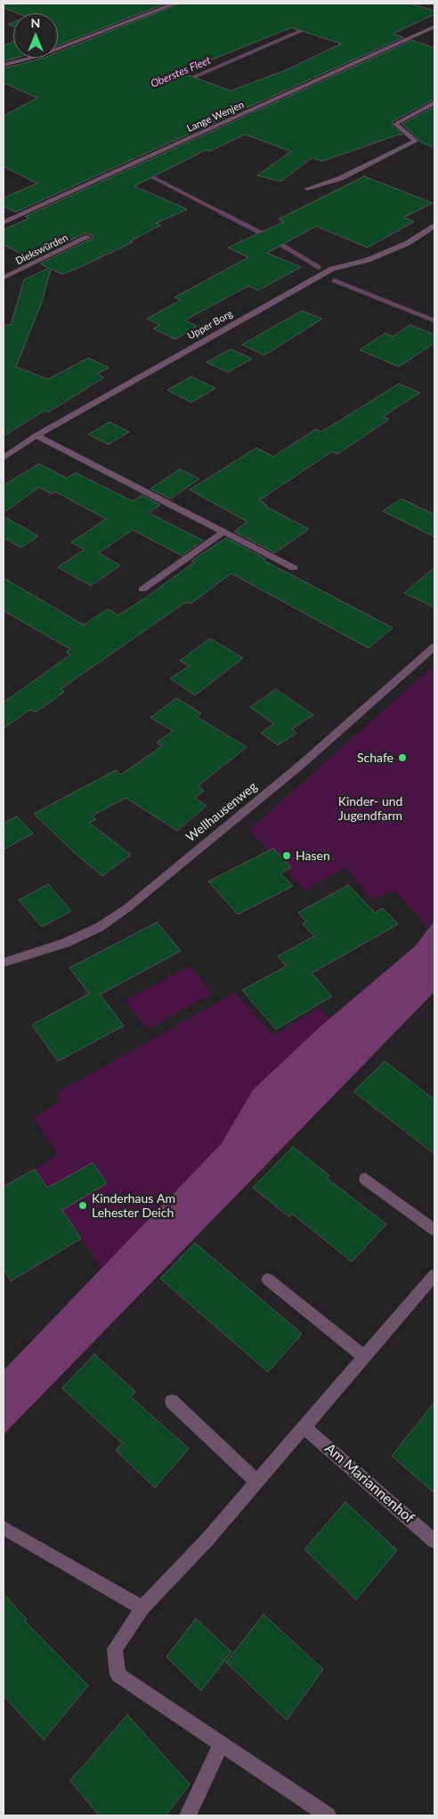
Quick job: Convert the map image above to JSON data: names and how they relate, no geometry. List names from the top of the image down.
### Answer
{
  "streets": {
    "street": [
      "Lange Wenjen",
      "Diekswürden",
      "Upper Borg",
      "Wellhausenweg",
      "Am Mariannenhof"
    ]
  },
  "water": ["Oberstes Fleet"],
  "parks": ["Kinder- und Jugendfarm"],
  "places": ["Schafe", "Hasen", "Kinderhaus Am Lehester Deich"],
  "north": "top"
}
